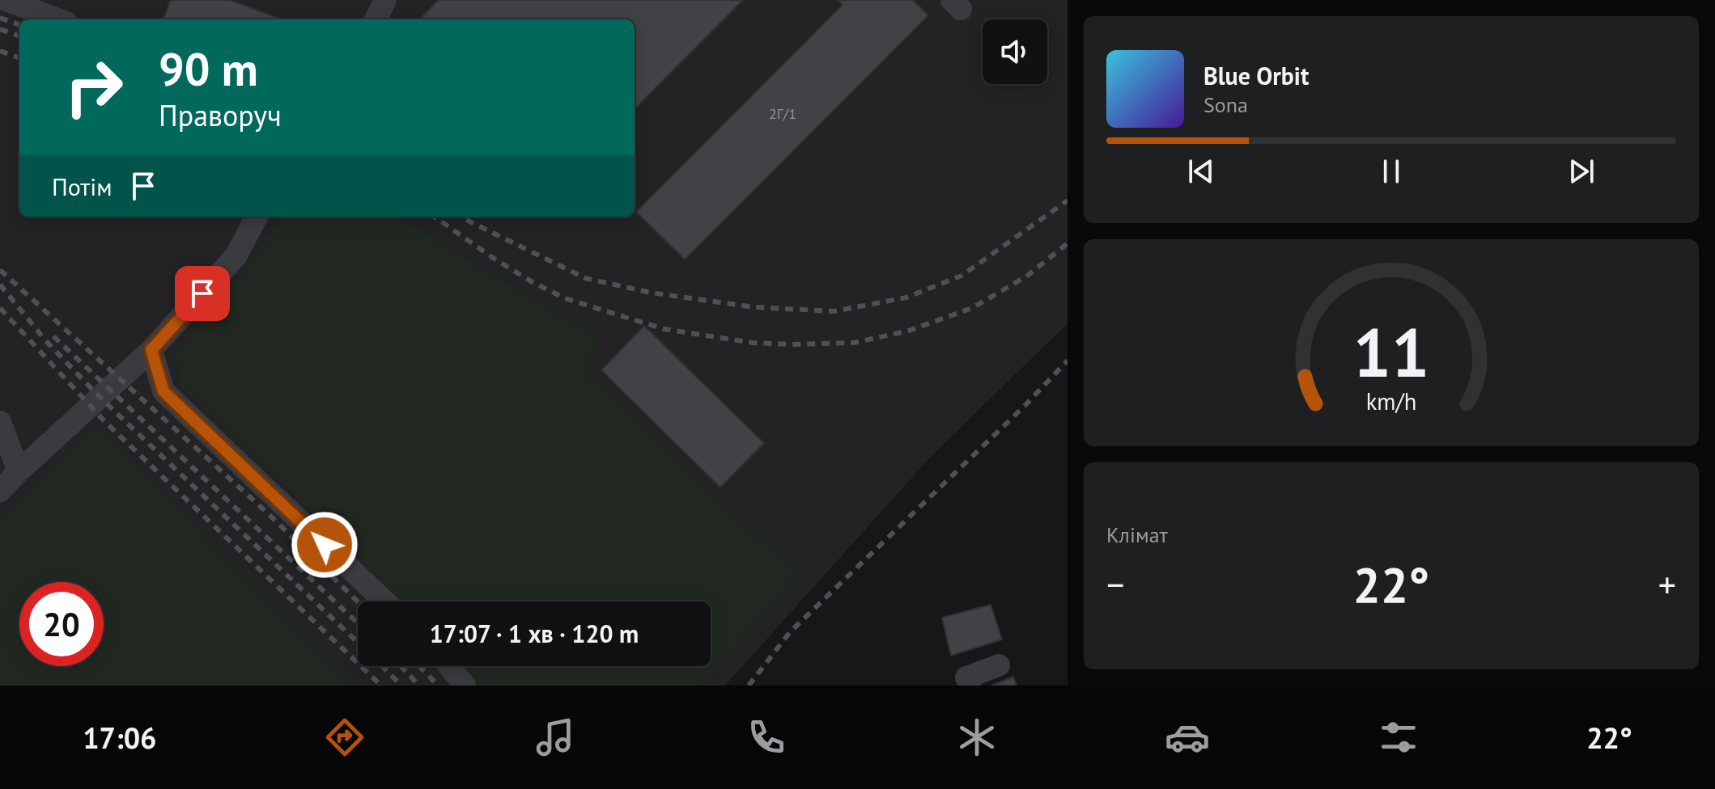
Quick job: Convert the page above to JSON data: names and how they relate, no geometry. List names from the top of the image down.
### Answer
{
  "house_numbers": ["2Г/1"],
  "page": {
    "turn": ["90 m", "Праворуч"],
    "song": ["Blue Orbit", "Sona"],
    "then": "Потім",
    "tile": "Клімат",
    "heat": ["−", "22°", "+"],
    "limit": "20",
    "trip": "17:07 · 1 хв · 120 m",
    "tabs": ["17:06", "22°"],
    "gauge": ["11", "km/h"]
  }
}
